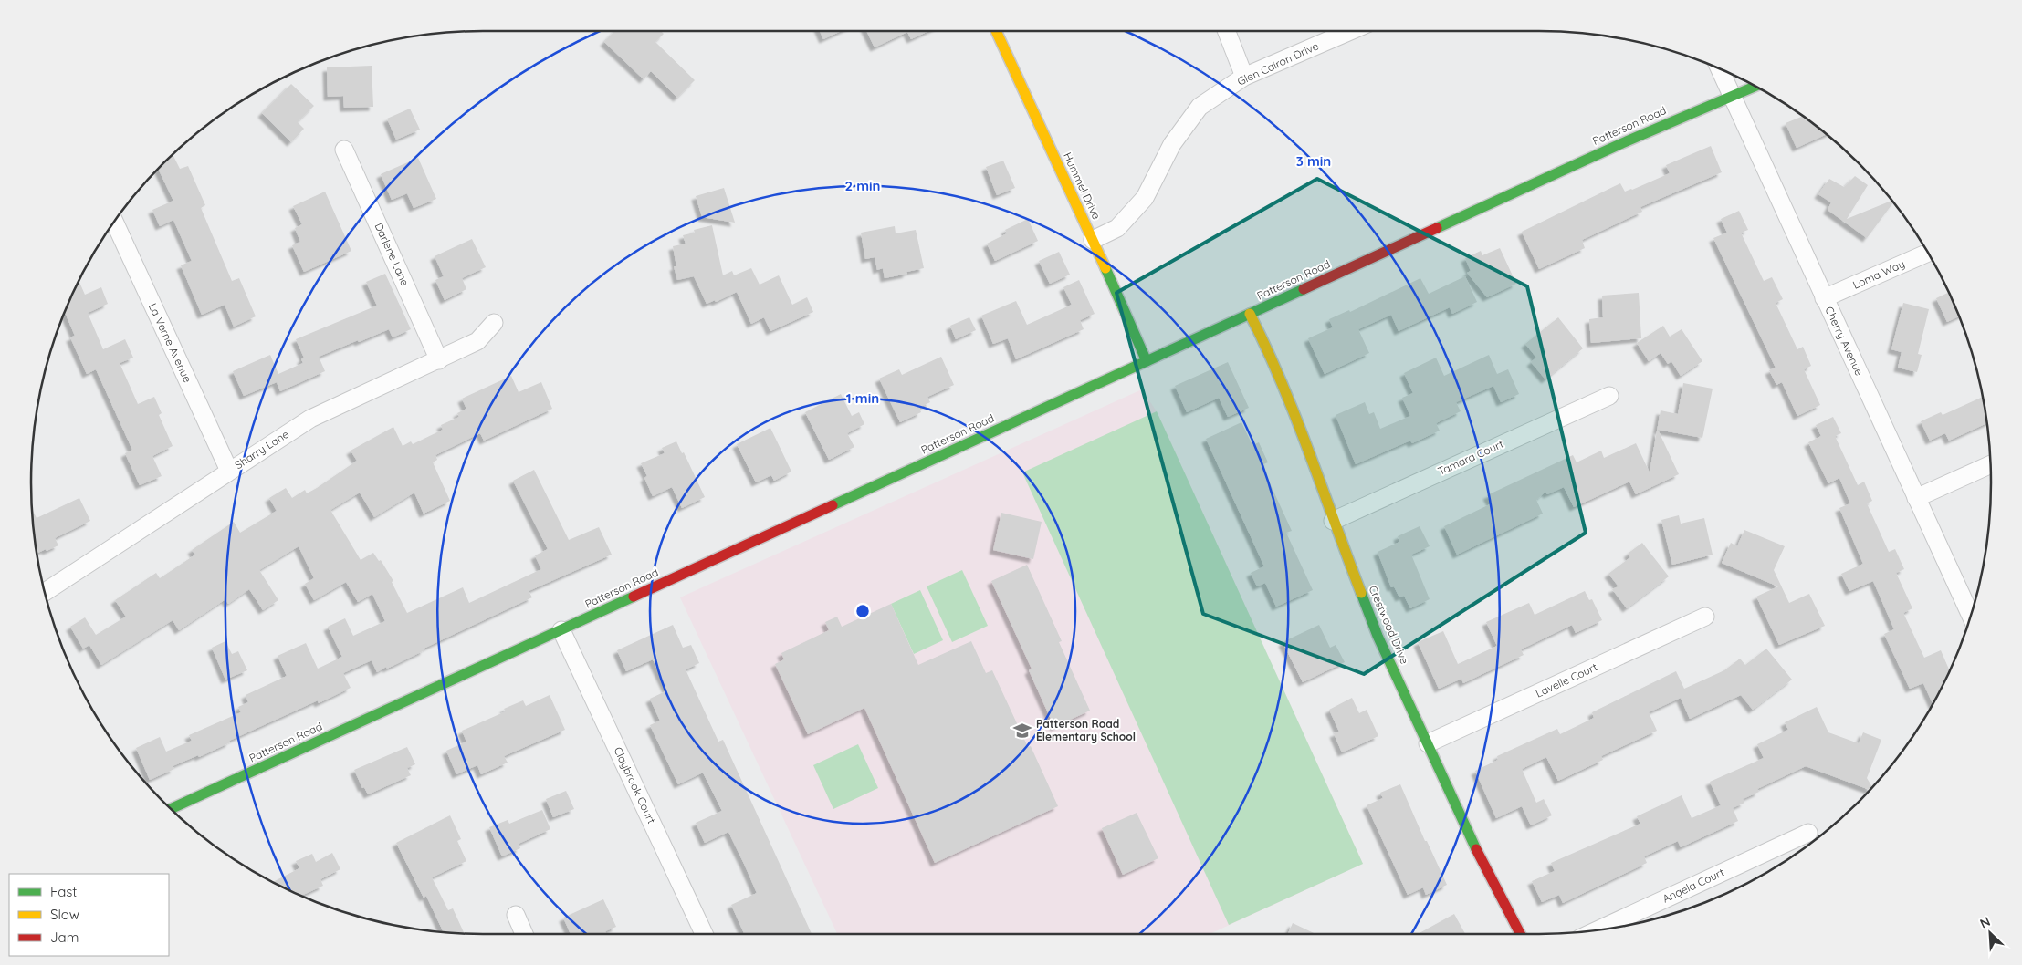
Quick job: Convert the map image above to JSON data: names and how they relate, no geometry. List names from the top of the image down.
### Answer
{
  "streets": {
    "street": [
      "Glen Cairon Drive",
      "Patterson Road",
      "Hummel Drive",
      "Darlene Lane",
      "Loma Way",
      "Cherry Avenue",
      "La Verne Avenue",
      "Sharry Lane",
      "Tamara Court",
      "Crestwood Drive",
      "Lavelle Court",
      "Claybrook Court",
      "Angela Court"
    ]
  },
  "crossings": [
    ["Glen Cairon Drive", "Hummel Drive"],
    ["Patterson Road", "Hummel Drive"],
    ["Patterson Road", "Cherry Avenue"],
    ["Patterson Road", "Crestwood Drive"],
    ["Patterson Road", "Claybrook Court"],
    ["Darlene Lane", "Sharry Lane"],
    ["Loma Way", "Cherry Avenue"],
    ["La Verne Avenue", "Sharry Lane"],
    ["Tamara Court", "Crestwood Drive"],
    ["Crestwood Drive", "Lavelle Court"]
  ],
  "places": {
    "school or university": ["Patterson Road Elementary School"]
  },
  "legend": ["Fast", "Slow", "Jam"],
  "north": "top left",
  "rings": ["3 min", "2 min", "1 min"]
}
